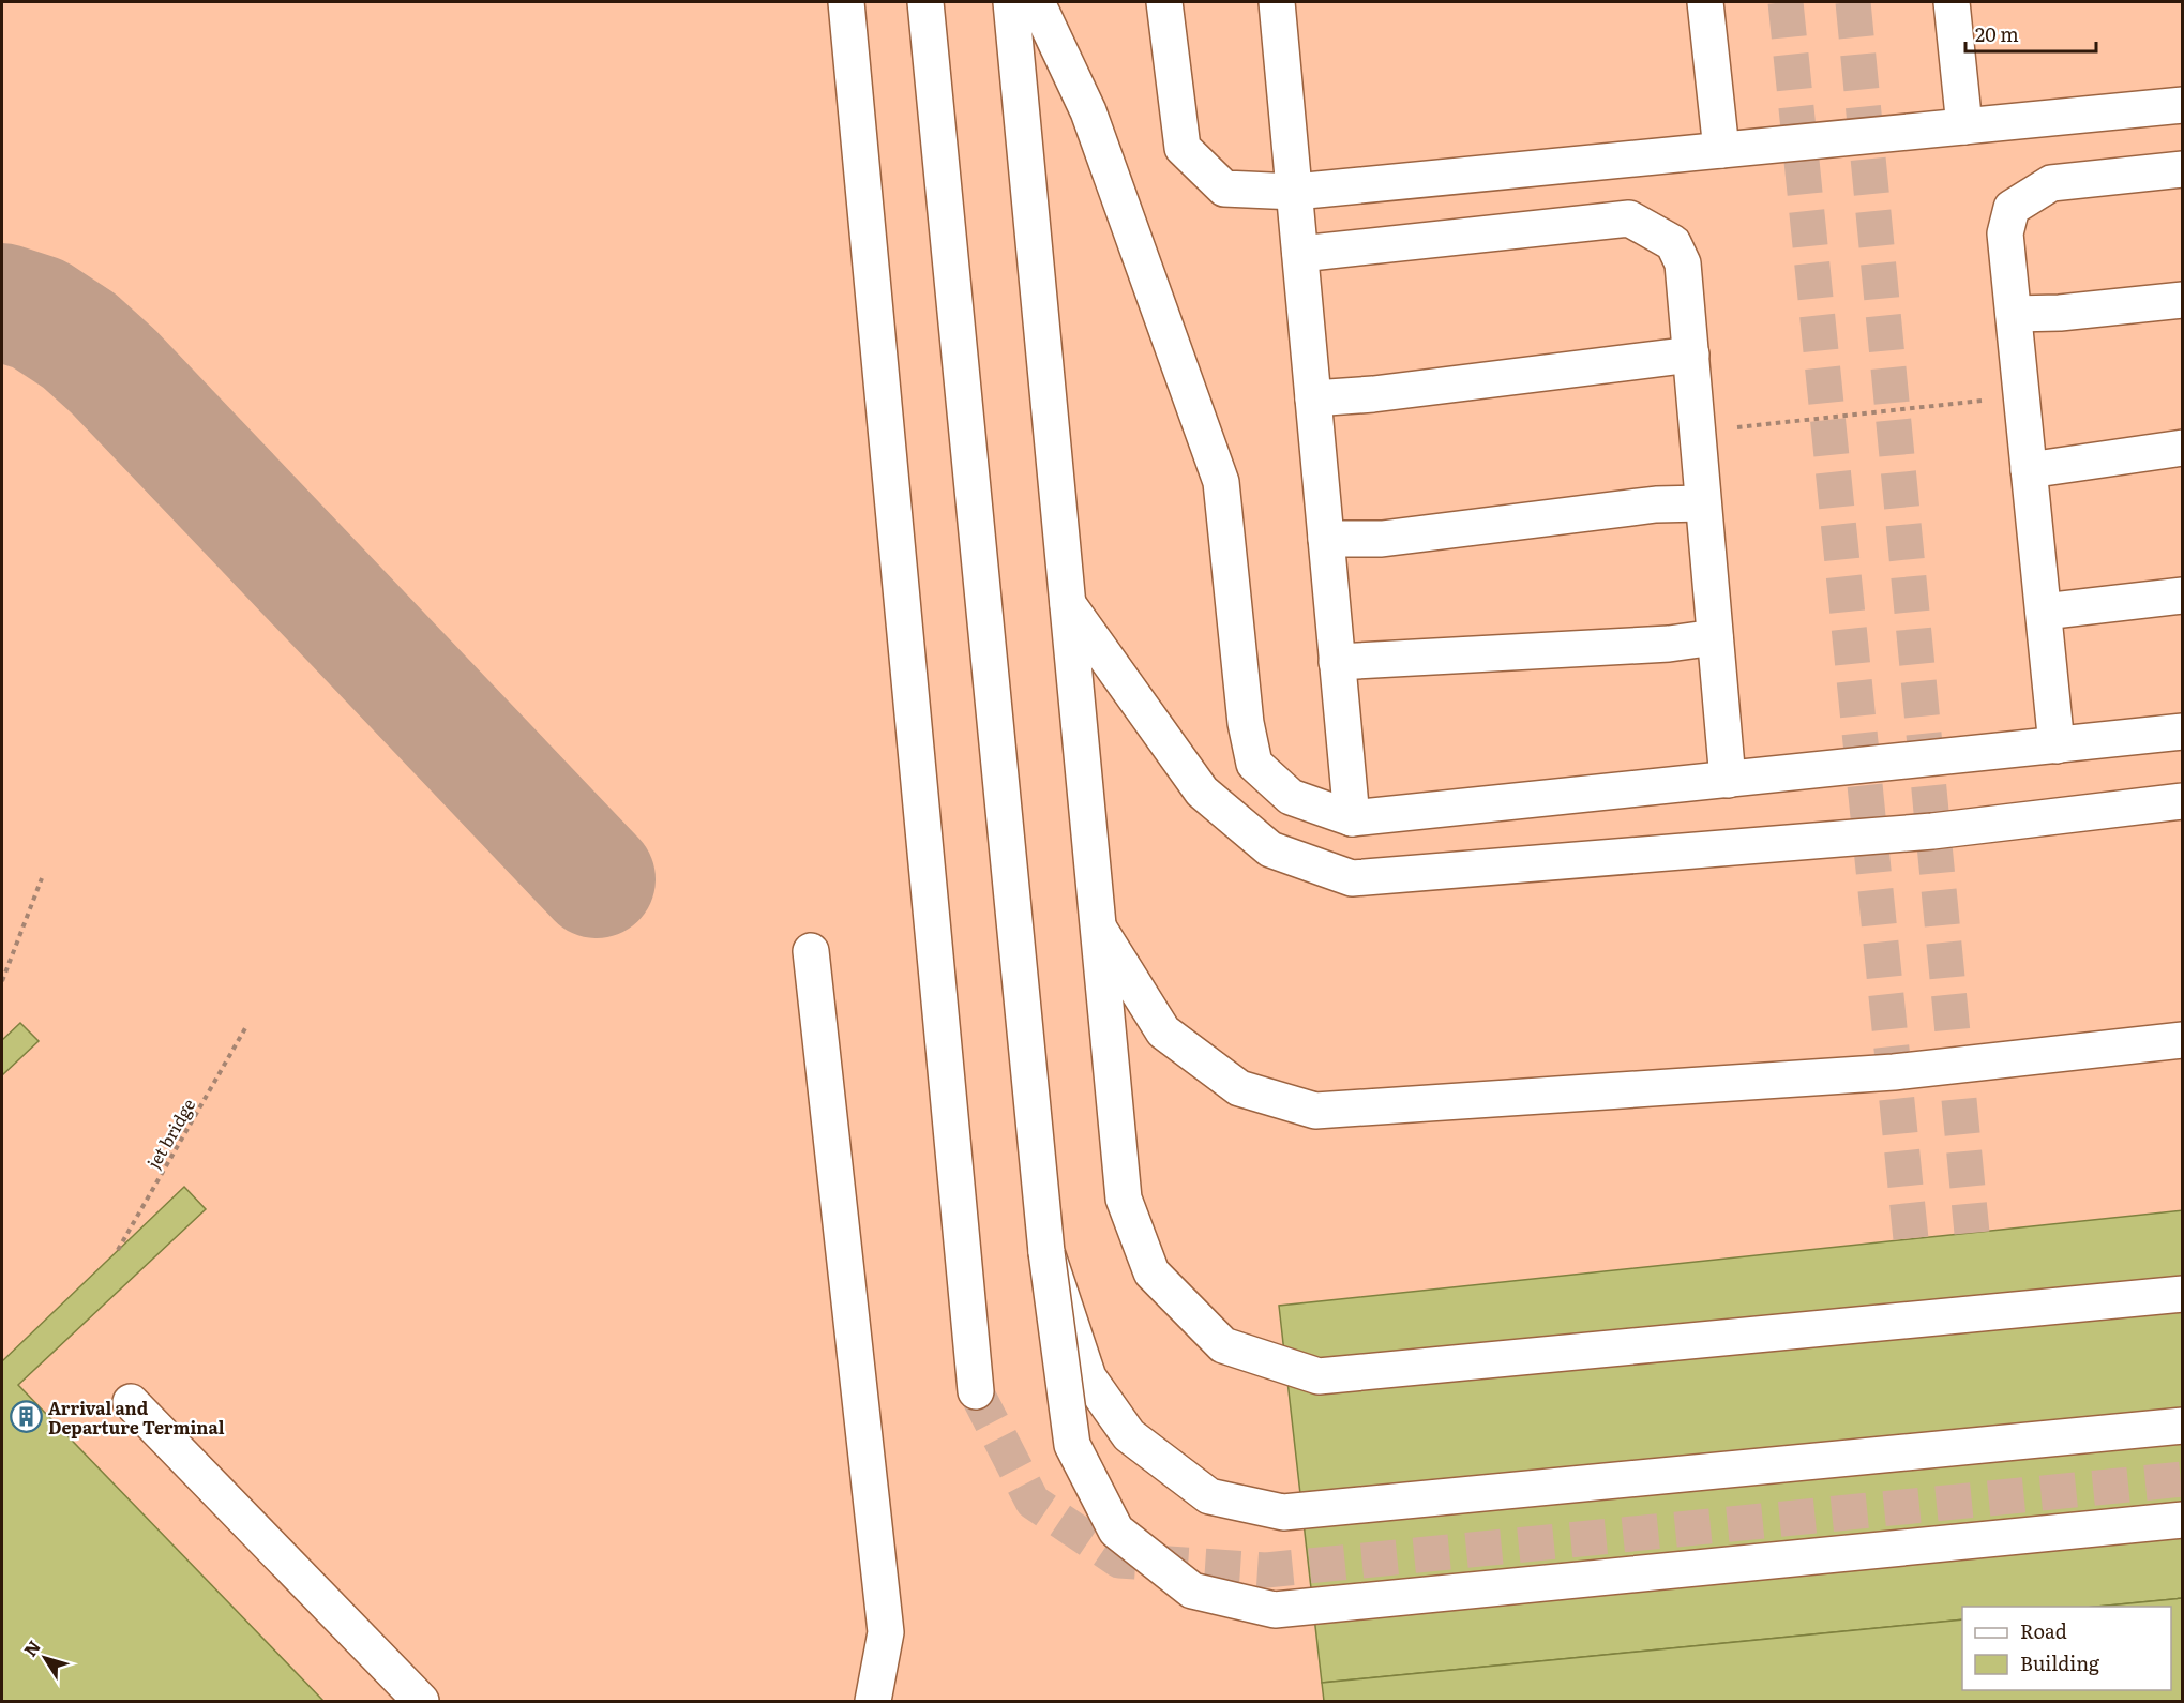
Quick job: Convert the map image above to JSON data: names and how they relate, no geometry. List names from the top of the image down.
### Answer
{
  "streets": {
    "path": ["jet bridge"]
  },
  "places": {
    "building": ["Arrival and Departure Terminal"]
  },
  "legend": ["Road", "Building"],
  "scale_bar": "20 m",
  "north": "top left"
}
